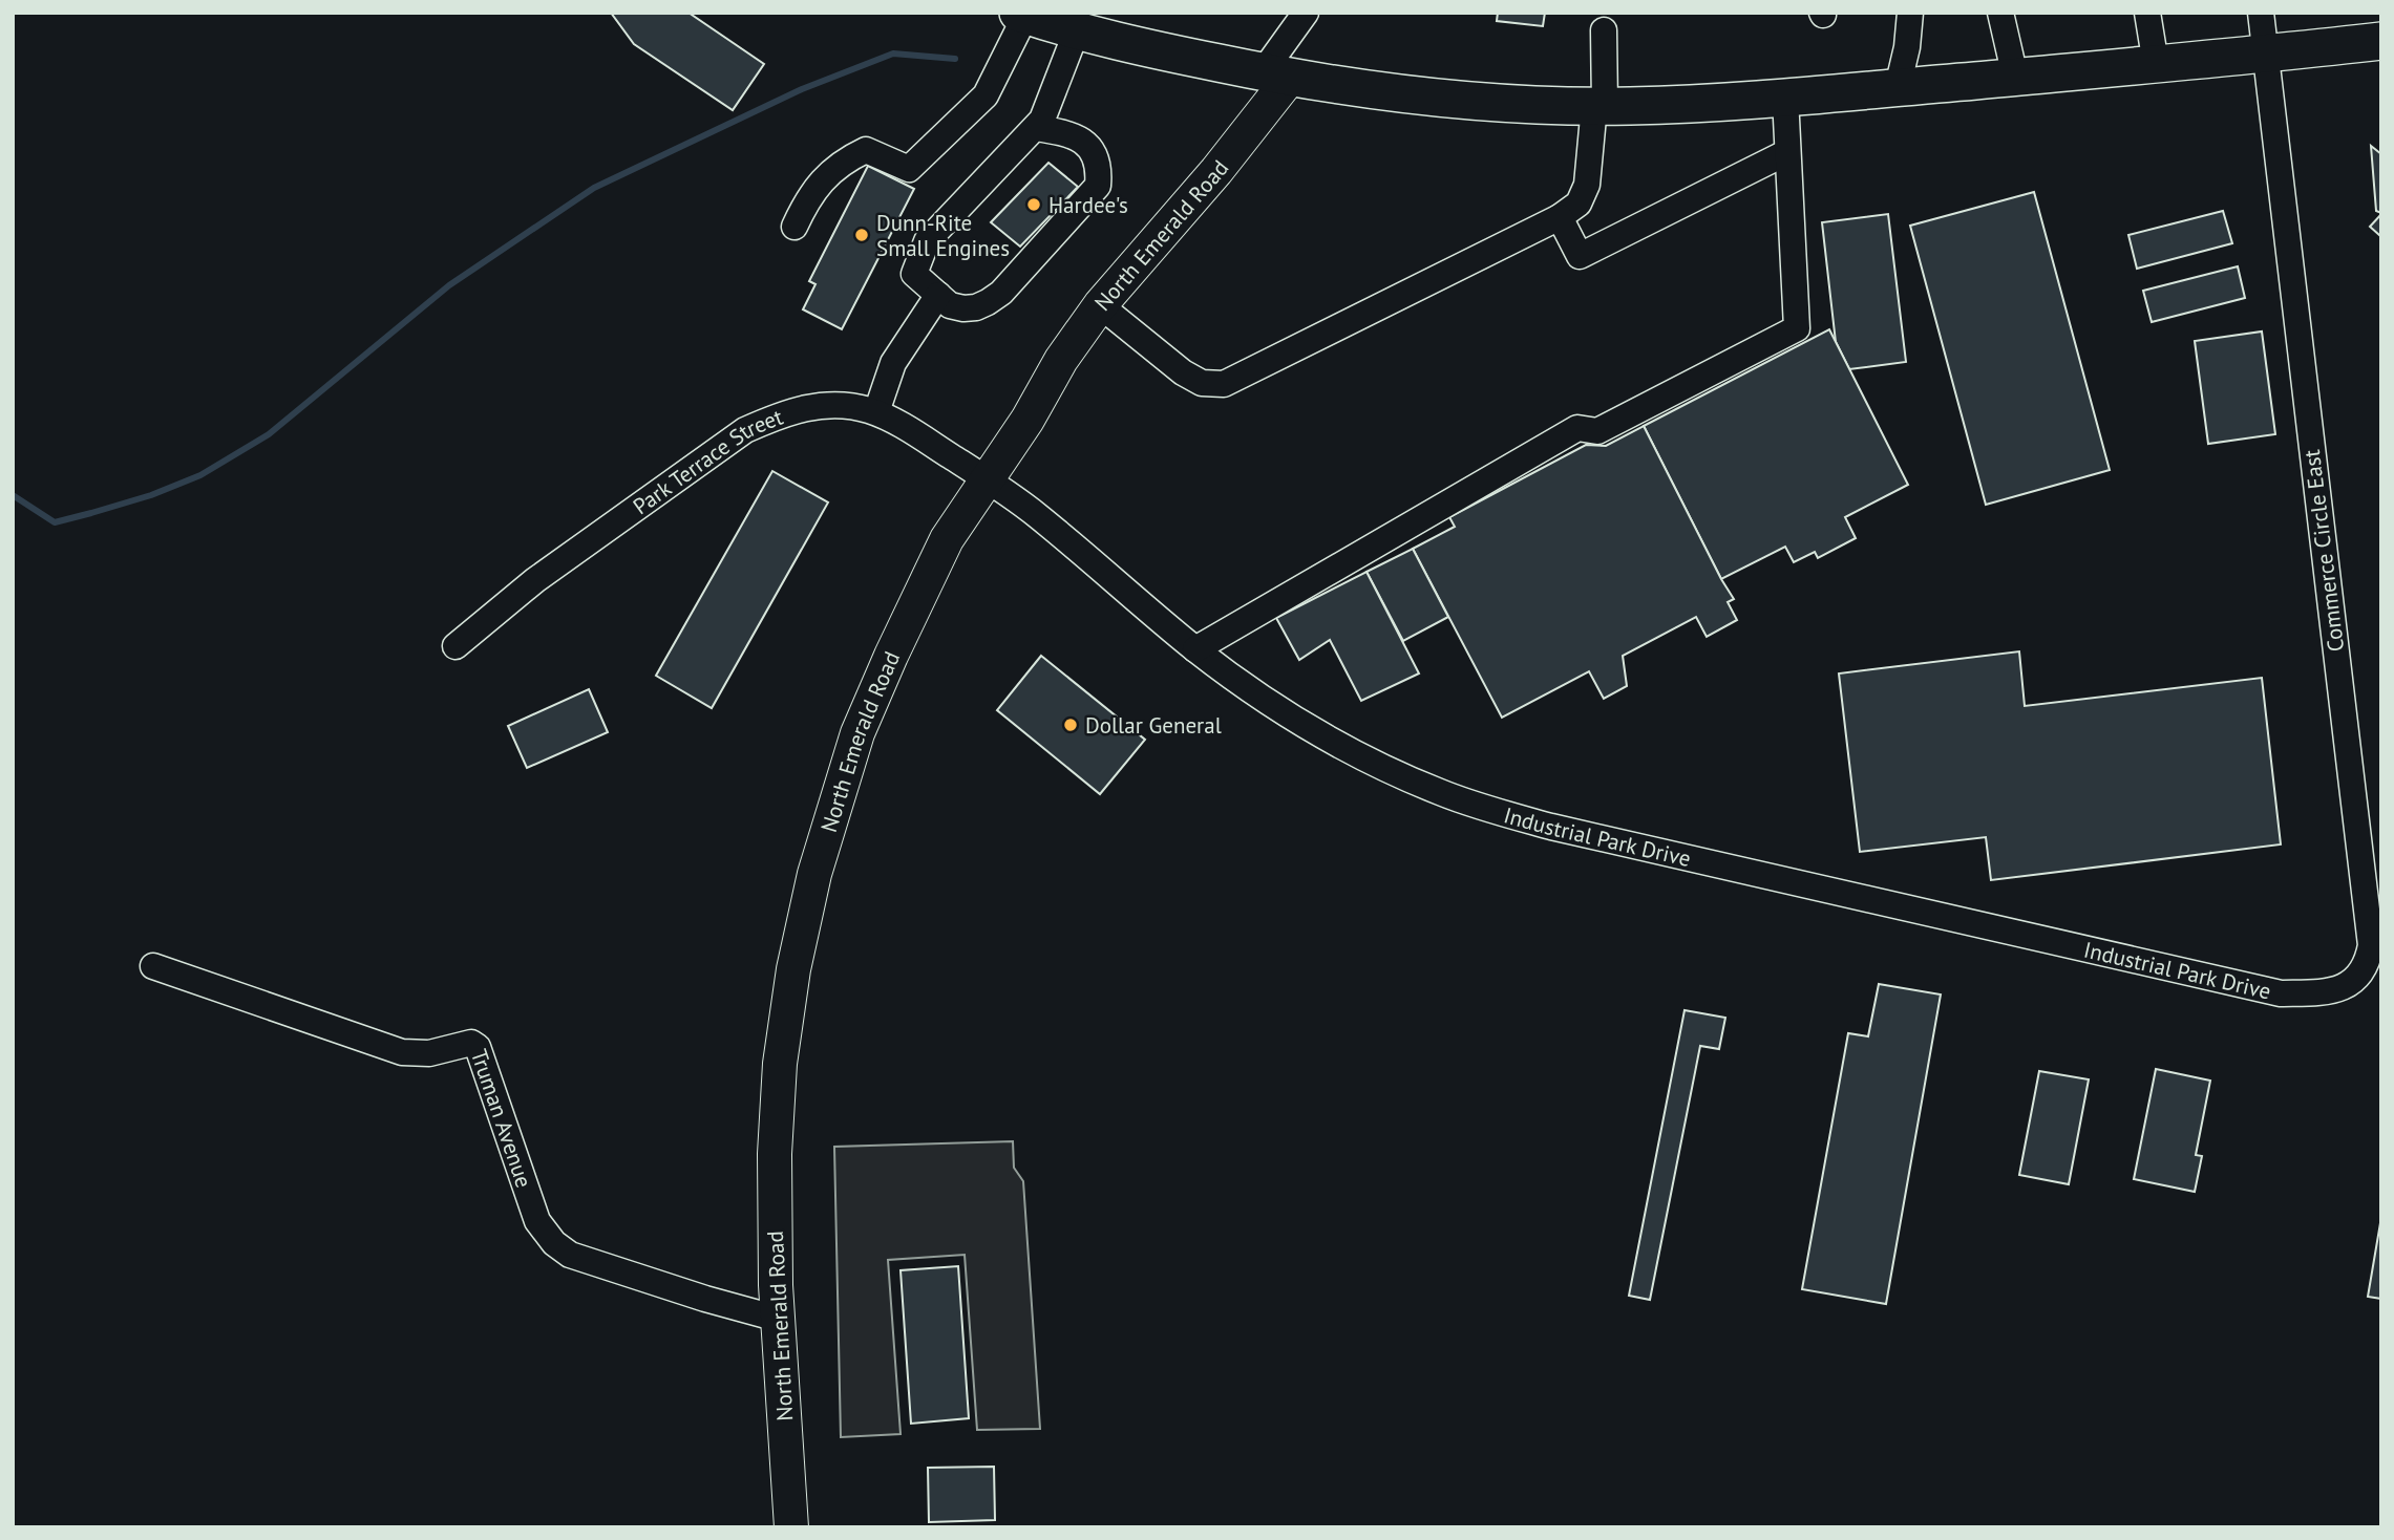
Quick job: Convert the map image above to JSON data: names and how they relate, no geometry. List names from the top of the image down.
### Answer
{
  "streets": {
    "main road": ["North Emerald Road"],
    "street": [
      "Park Terrace Street",
      "Commerce Circle East",
      "Industrial Park Drive",
      "Truman Avenue"
    ]
  },
  "crossings": [
    ["North Emerald Road", "Park Terrace Street"],
    ["North Emerald Road", "Industrial Park Drive"],
    ["North Emerald Road", "Truman Avenue"],
    ["Park Terrace Street", "Industrial Park Drive"],
    ["Commerce Circle East", "Industrial Park Drive"]
  ],
  "places": ["Hardee's", "Dunn-Rite Small Engines", "Dollar General"]
}
